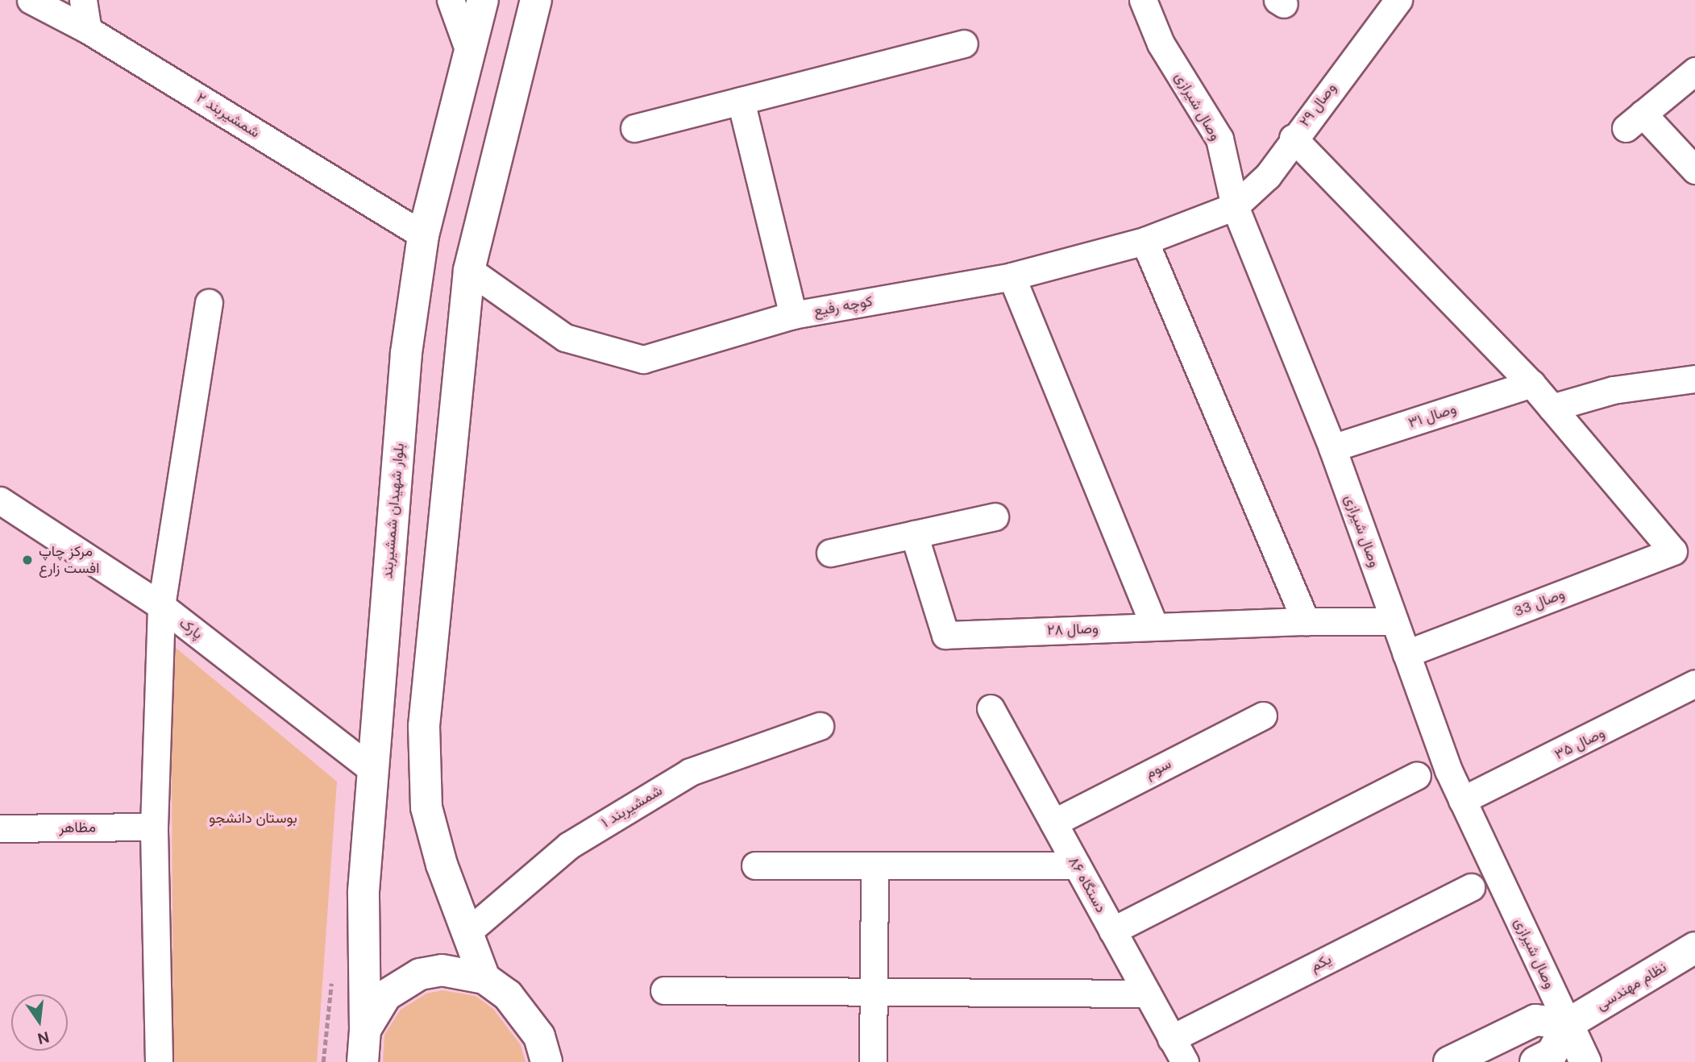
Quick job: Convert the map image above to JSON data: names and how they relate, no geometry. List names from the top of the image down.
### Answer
{
  "streets": {
    "main road": ["وصال شیرازی", "بلوار شهیدان شمشیربند", "نظام مهندسی"],
    "street": [
      "وصال ۲۹",
      "شمشیربند ۲",
      "کوچه رفیع",
      "وصال ۳۱",
      "وصال 33",
      "پارک",
      "وصال ۲۸",
      "وصال ۳۵",
      "سوم",
      "شمشیربند ۱",
      "مظاهر",
      "دستگاه ۸۶",
      "یکم"
    ]
  },
  "crossings": [
    ["وصال ۲۹", "وصال شیرازی"],
    ["وصال ۲۹", "کوچه رفیع"],
    ["وصال شیرازی", "کوچه رفیع"],
    ["وصال شیرازی", "وصال ۳۱"],
    ["وصال شیرازی", "وصال 33"],
    ["وصال شیرازی", "وصال ۲۸"],
    ["وصال شیرازی", "وصال ۳۵"],
    ["وصال شیرازی", "نظام مهندسی"],
    ["شمشیربند ۲", "بلوار شهیدان شمشیربند"],
    ["بلوار شهیدان شمشیربند", "پارک"],
    ["سوم", "دستگاه ۸۶"],
    ["دستگاه ۸۶", "یکم"]
  ],
  "parks": ["بوستان دانشجو"],
  "places": ["مرکز چاپ افست زارع"],
  "north": "bottom"
}
